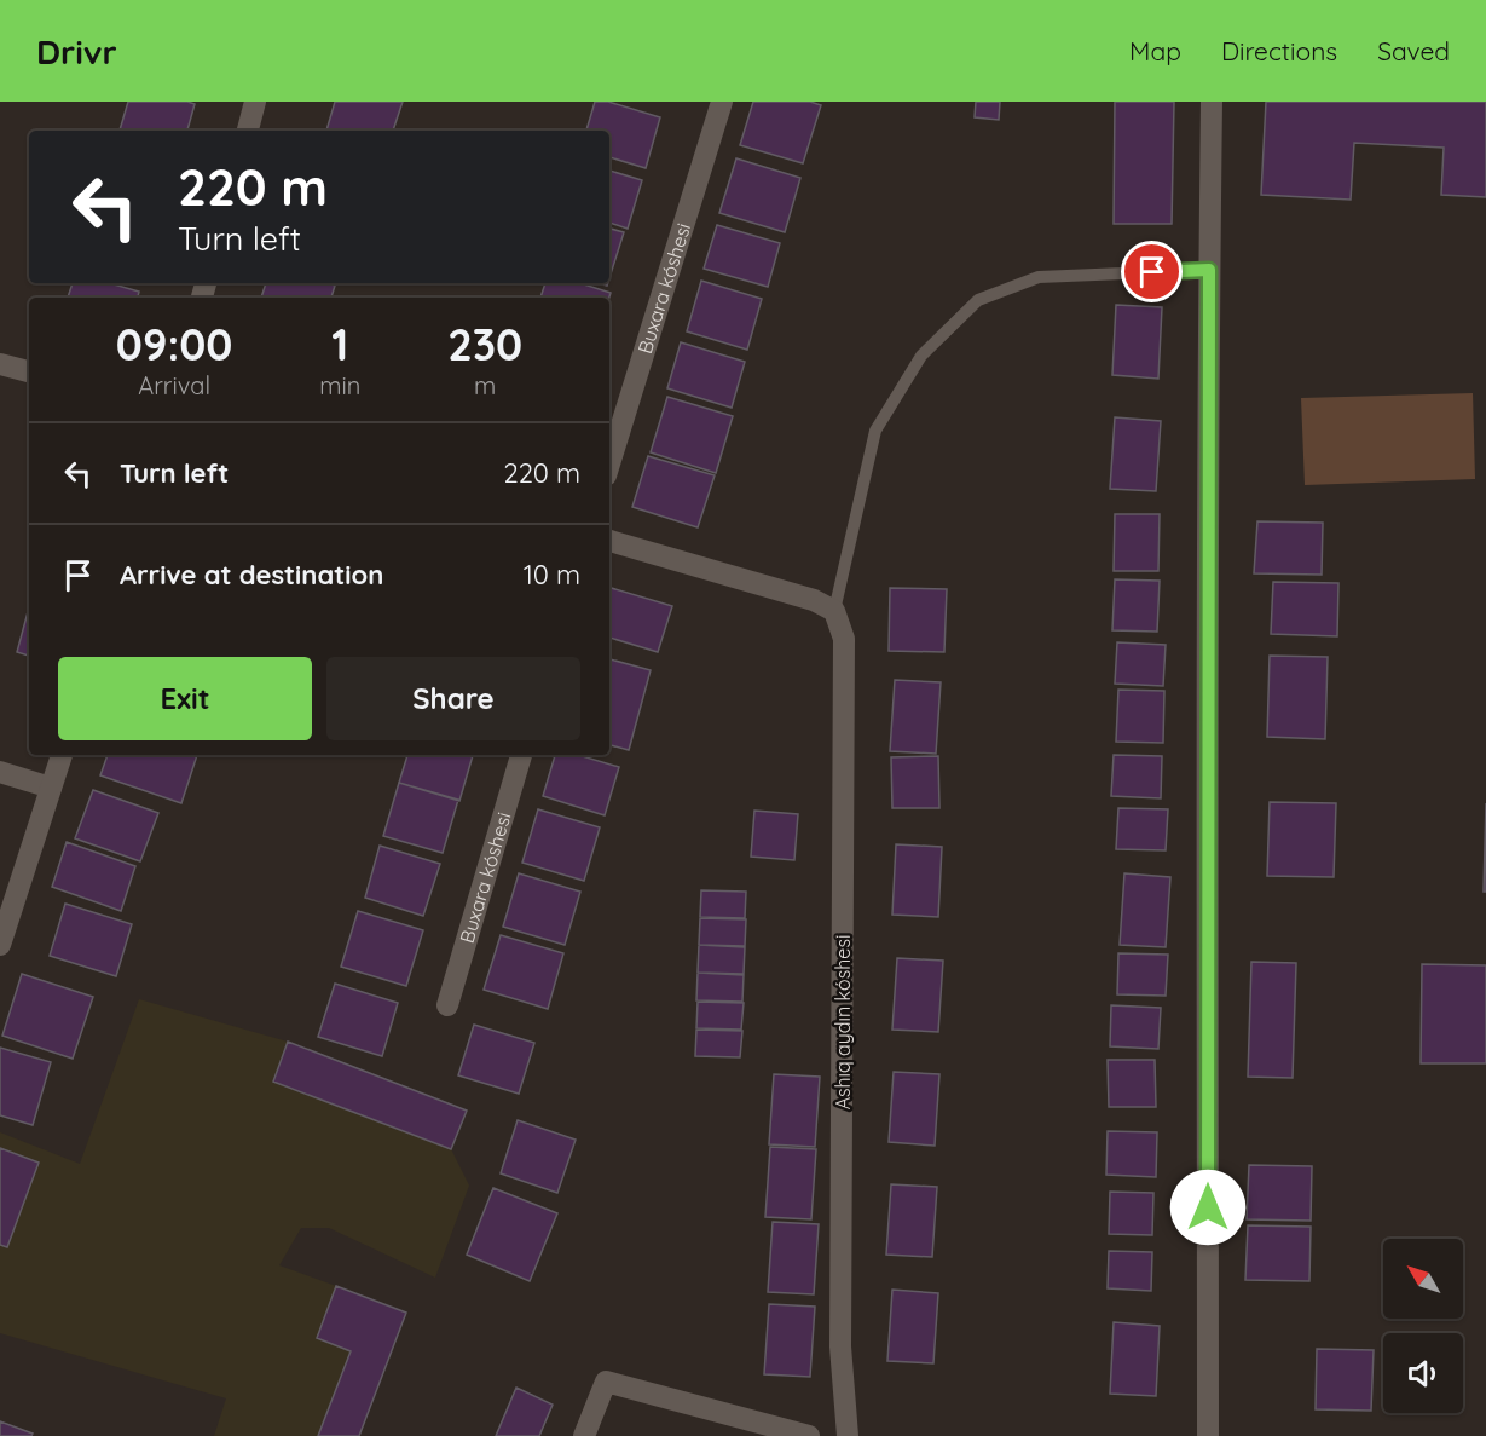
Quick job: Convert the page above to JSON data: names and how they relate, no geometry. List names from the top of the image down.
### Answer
{
  "streets": {
    "street": ["Buxara kóshesi", "Ashıq aydın kóshesi"]
  },
  "north": "top left",
  "page": {
    "header": "Drivr",
    "nav": ["Map", "Directions", "Saved"],
    "turn": ["220 m", "Turn left"],
    "eta": [
      "09:00",
      "Arrival",
      "1",
      "min",
      "230",
      "m"
    ],
    "list": [
      {
        "name": "Turn left",
        "value": "220 m"
      },
      {
        "name": "Arrive at destination",
        "value": "10 m"
      }
    ],
    "buttons": ["Exit", "Share"]
  }
}
